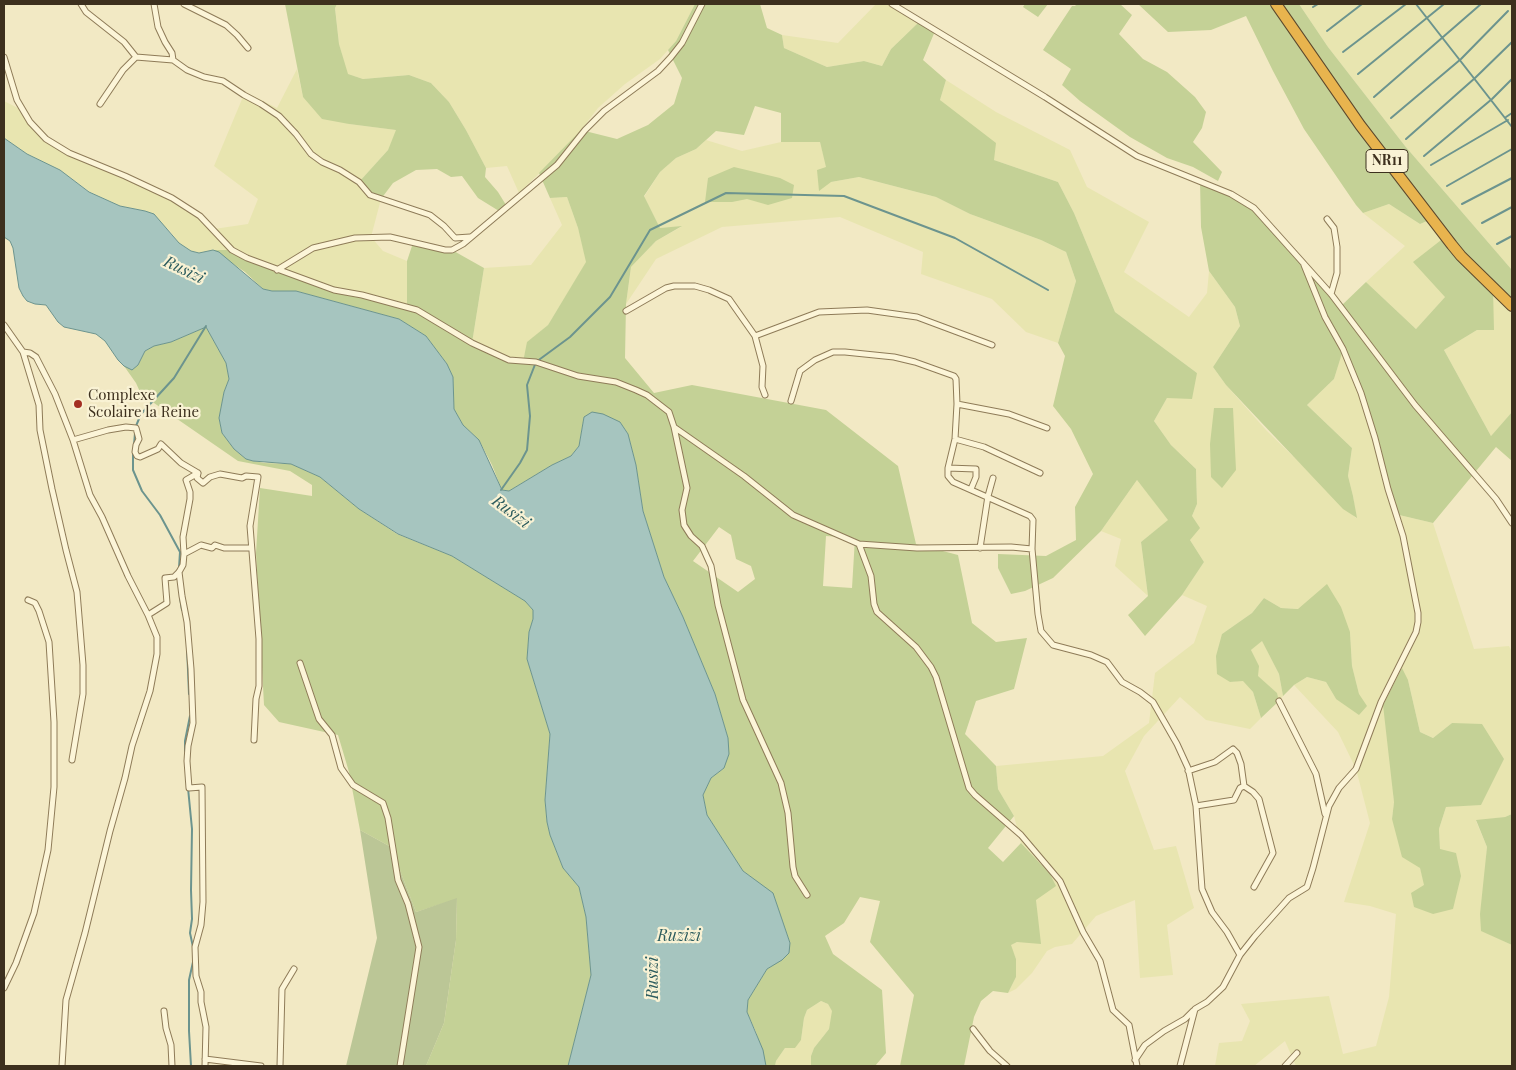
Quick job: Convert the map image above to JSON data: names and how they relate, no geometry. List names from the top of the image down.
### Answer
{
  "streets": {
    "highway": ["NR11"]
  },
  "water": ["Rusizi", "Ruzizi"],
  "places": ["Complexe Scolaire la Reine"]
}
